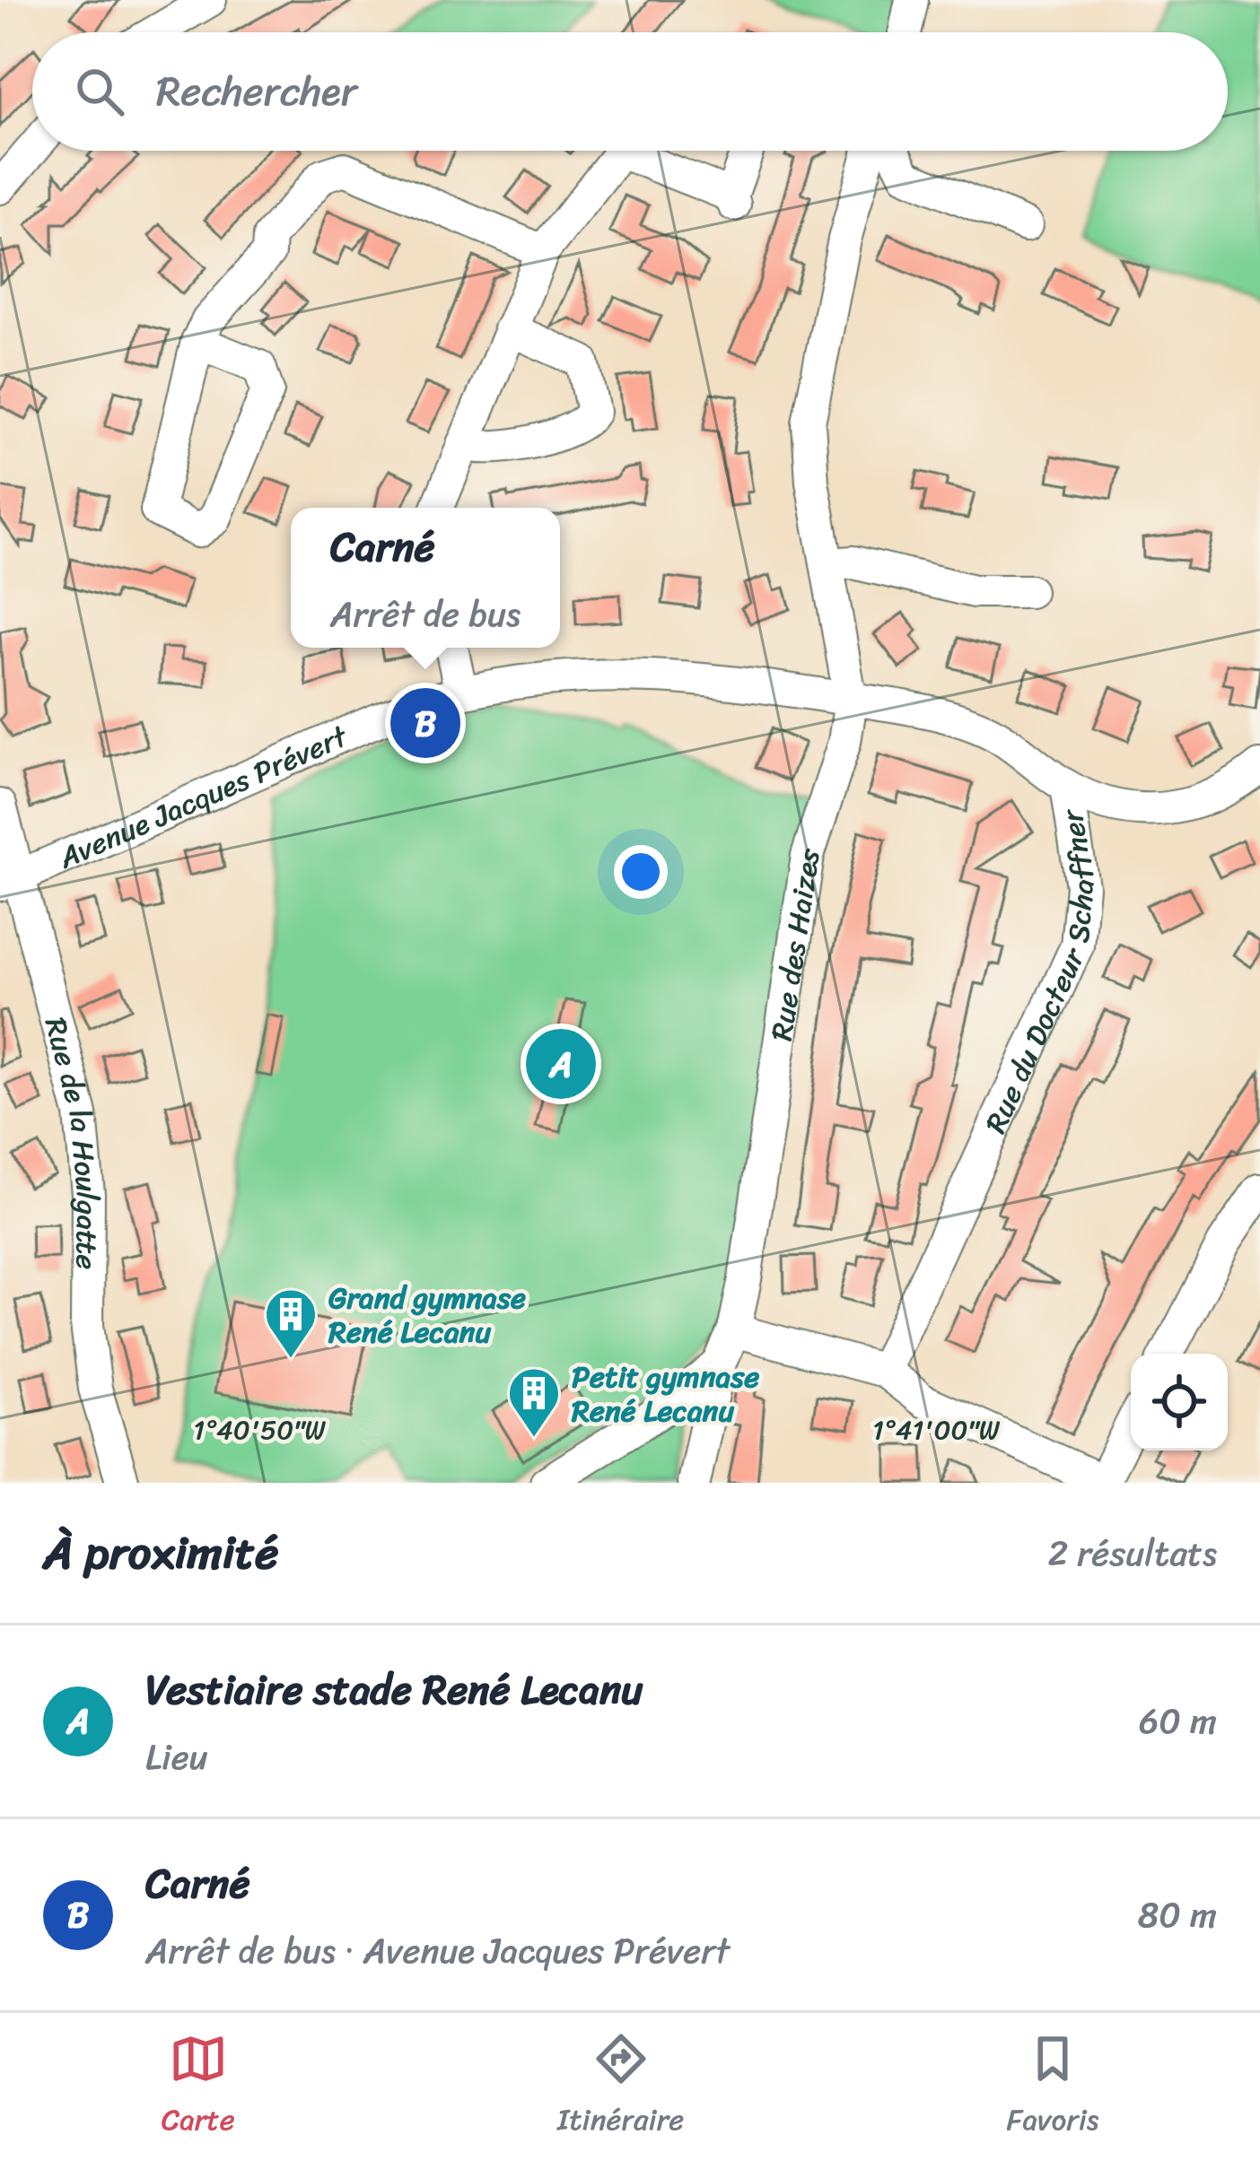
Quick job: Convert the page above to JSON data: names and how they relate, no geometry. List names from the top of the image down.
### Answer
{
  "streets": {
    "street": [
      "Avenue Jacques Prévert",
      "Rue des Haizes",
      "Rue du Docteur Schaffner",
      "Rue de la Houlgatte"
    ]
  },
  "crossings": [
    ["Avenue Jacques Prévert", "Rue des Haizes"],
    ["Avenue Jacques Prévert", "Rue du Docteur Schaffner"],
    ["Avenue Jacques Prévert", "Rue de la Houlgatte"],
    ["Rue des Haizes", "Rue du Docteur Schaffner"]
  ],
  "places": {
    "building": ["Grand gymnase René Lecanu", "Petit gymnase René Lecanu"]
  },
  "page": {
    "search": "Rechercher",
    "popup": ["Carné", "Arrêt de bus"],
    "pins": ["B", "A"],
    "heading": ["À proximité", "2 résultats"],
    "list": [
      {
        "mark": "A",
        "name": "Vestiaire stade René Lecanu",
        "note": "Lieu",
        "value": "60 m"
      },
      {
        "mark": "B",
        "name": "Carné",
        "note": "Arrêt de bus · Avenue Jacques Prévert",
        "value": "80 m"
      }
    ],
    "nav": ["Carte", "Itinéraire", "Favoris"]
  },
  "coordinates": ["1°40'50\"W", "1°41'00\"W"]
}
